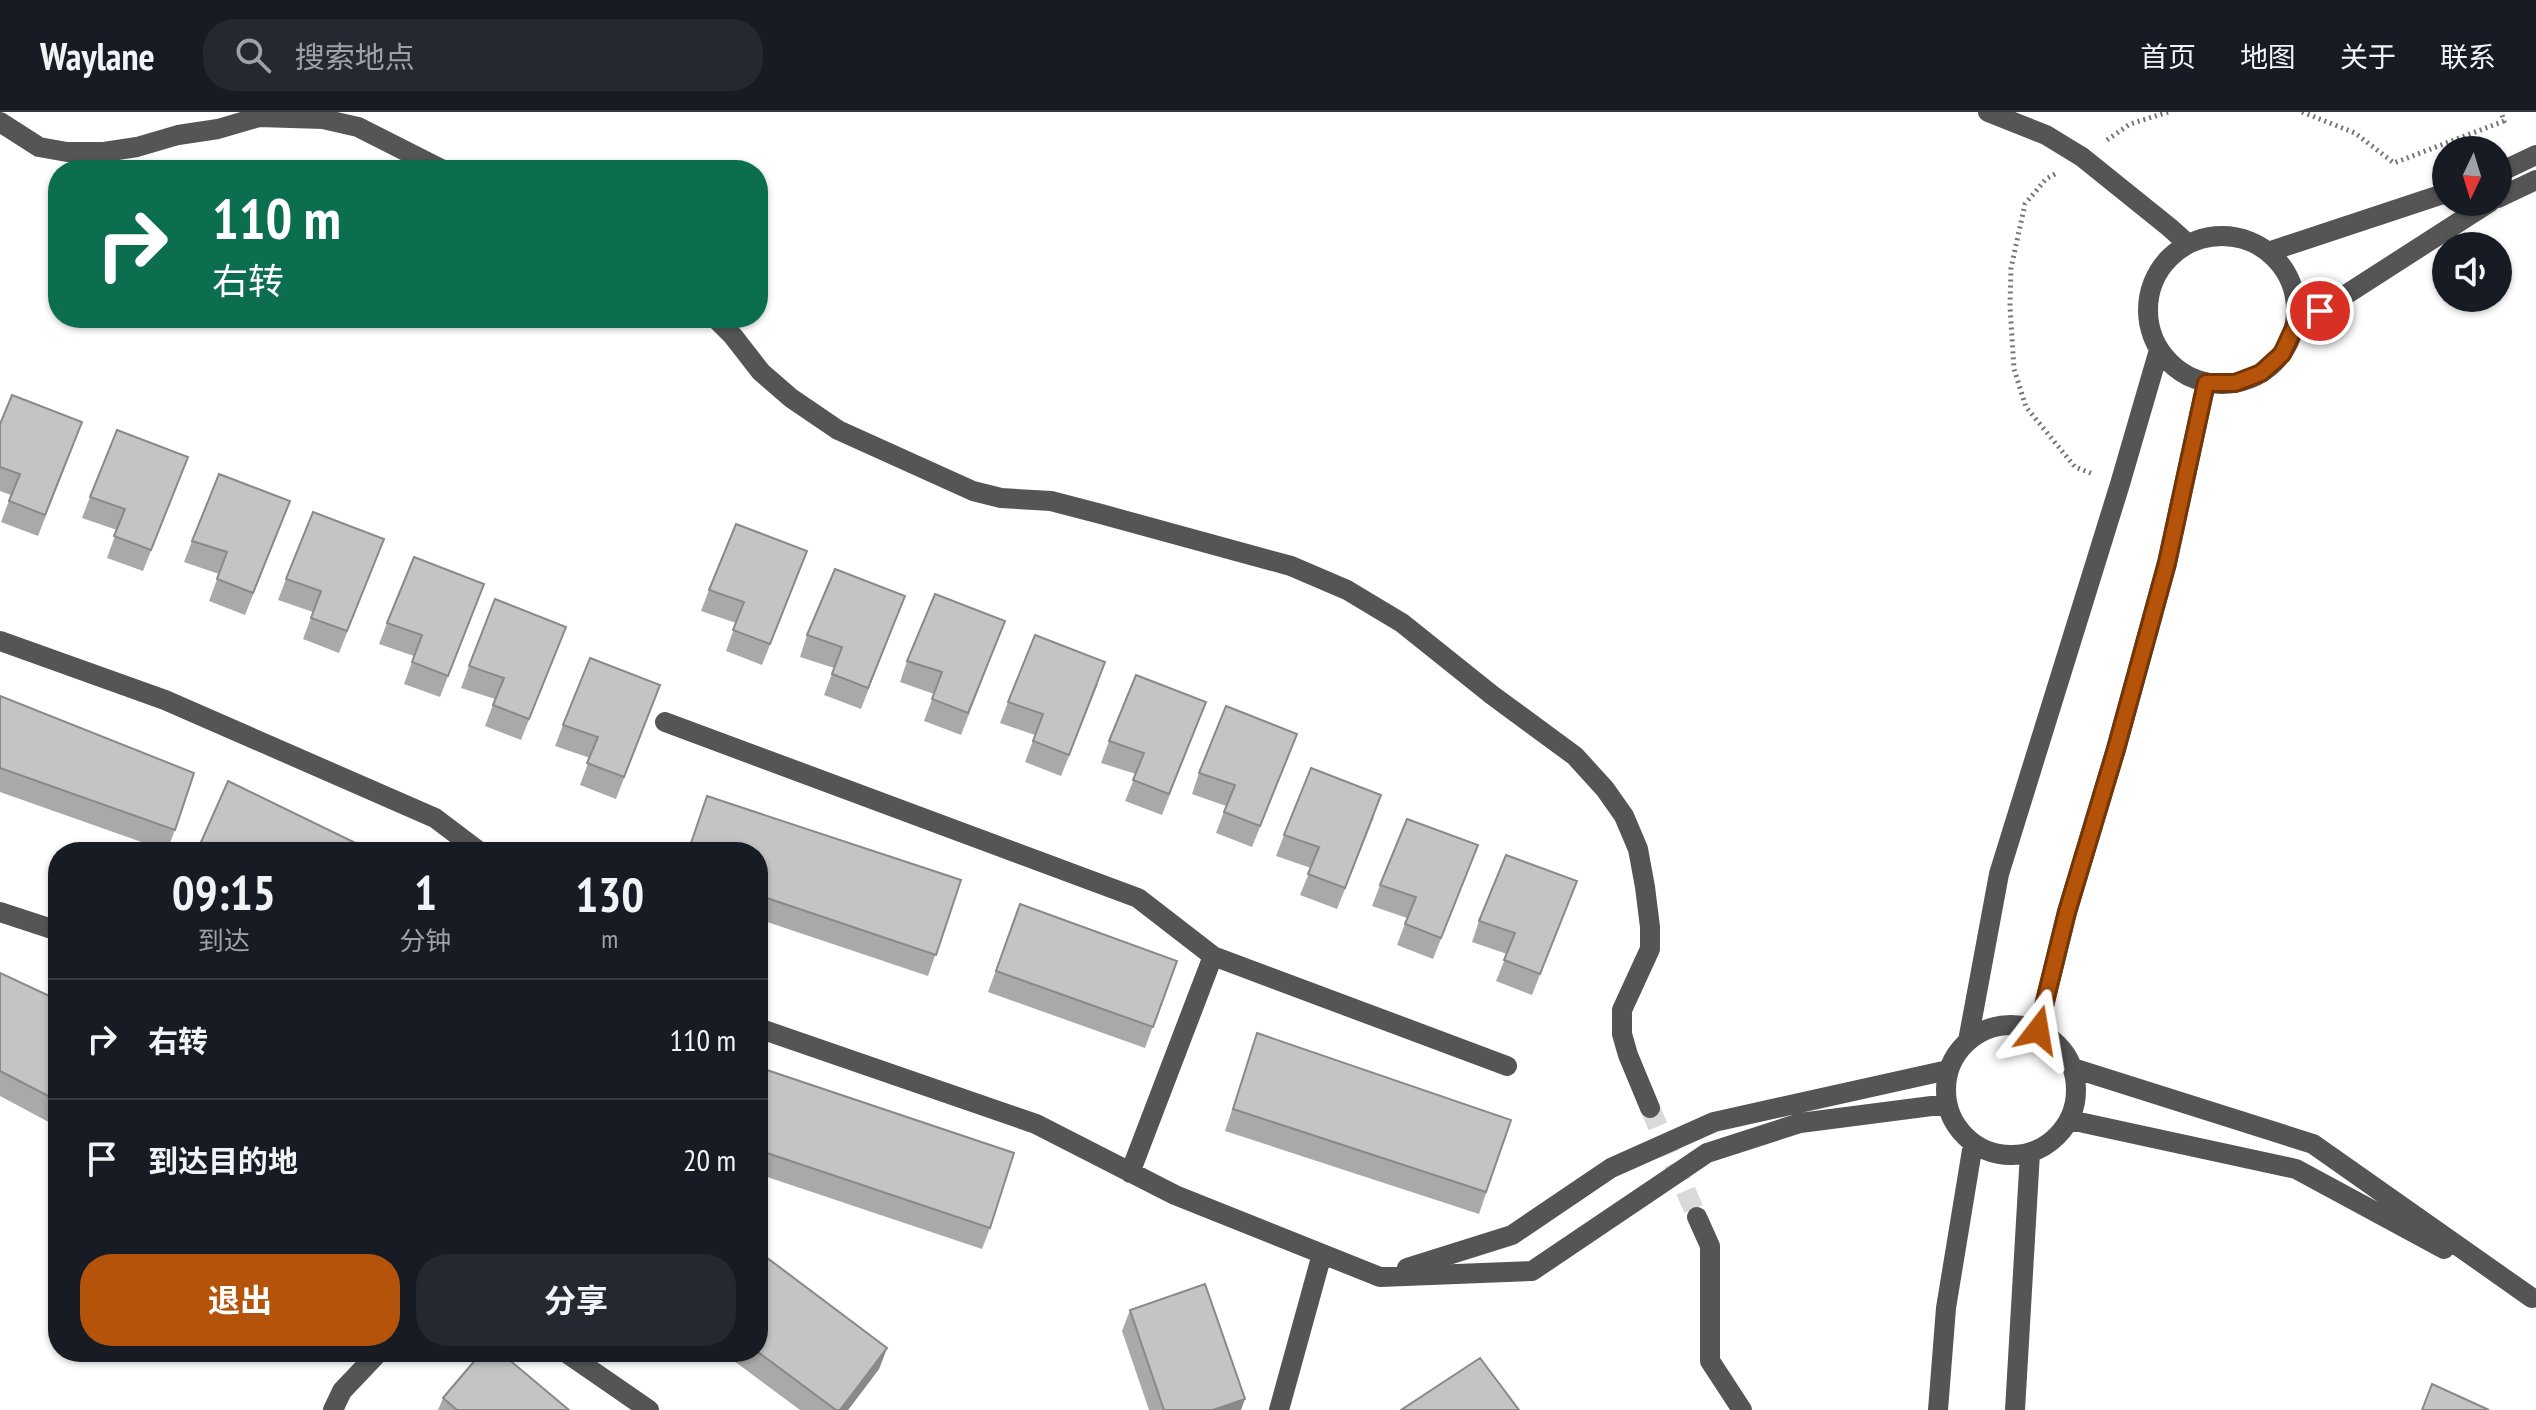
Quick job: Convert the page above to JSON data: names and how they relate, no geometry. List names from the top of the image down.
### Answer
{
  "north": "bottom",
  "page": {
    "header": "Waylane",
    "search": "搜索地点",
    "nav": [
      "首页",
      "地图",
      "关于",
      "联系"
    ],
    "turn": ["110 m", "右转"],
    "eta": [
      "09:15",
      "到达",
      "1",
      "分钟",
      "130",
      "m"
    ],
    "list": [
      {
        "name": "右转",
        "value": "110 m"
      },
      {
        "name": "到达目的地",
        "value": "20 m"
      }
    ],
    "buttons": ["退出", "分享"]
  }
}
